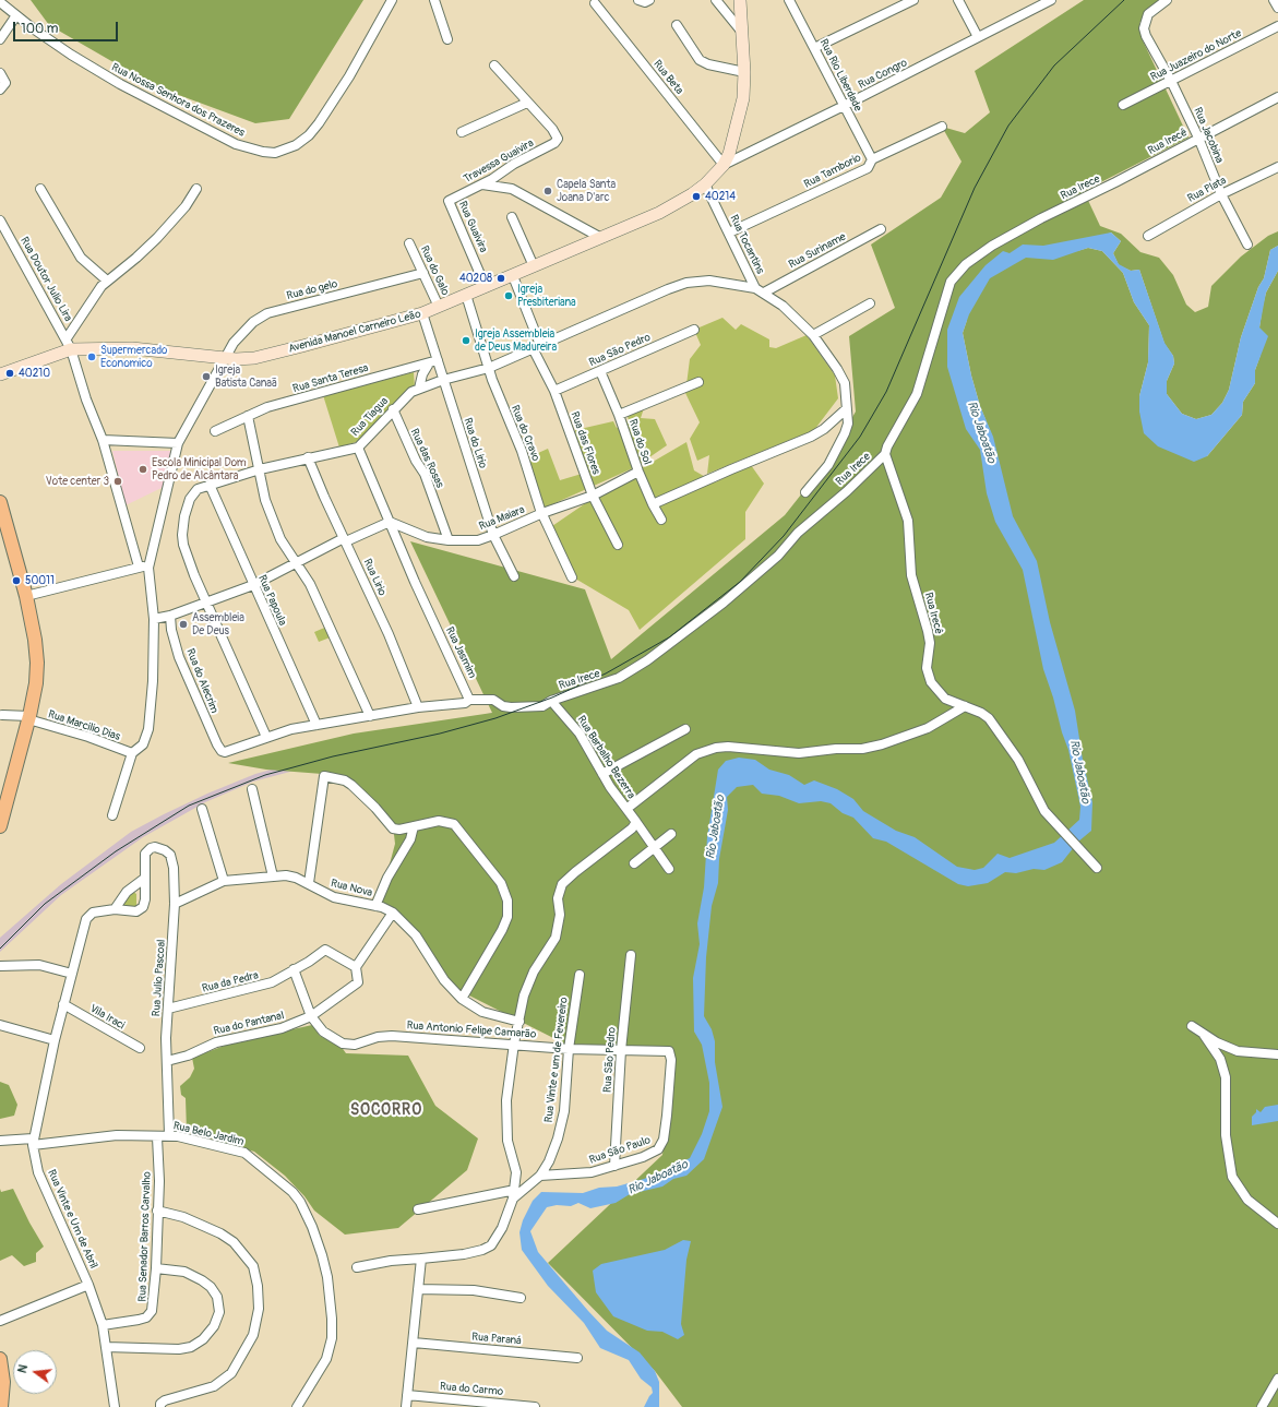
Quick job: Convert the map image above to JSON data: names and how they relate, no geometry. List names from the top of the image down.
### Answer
{
  "streets": {
    "main road": ["Avenida Manoel Carneiro Leão"],
    "street": [
      "Rua Juazeiro do Norte",
      "Rua Congro",
      "Rua Rio Liberdade",
      "Rua Beta",
      "Rua Nossa Senhora dos Prazeres",
      "Rua Jacobina",
      "Rua Irecê",
      "Travessa Guaivira",
      "Rua Tamborio",
      "Rua Irece",
      "Rua Plata",
      "Rua Guaivira",
      "Rua Tocantins",
      "Rua Suriname",
      "Rua do Galo",
      "Rua Doutor Julio Lira",
      "Rua do gelo",
      "Rua São Pedro",
      "Rua Santa Teresa",
      "Rua Tiagua",
      "Rua do Cravo",
      "Rua do Sol",
      "Rua do Lirio",
      "Rua das Flores",
      "Rua das Rosas",
      "Rua Maiara",
      "Rua Lirio",
      "Rua Papoula",
      "Rua Jasmim",
      "Rua do Alecrim",
      "Rua Marcilio Dias",
      "Rua Barbalho Bezerra",
      "Rua Nova",
      "Rua Julio Pascoal",
      "Rua da Pedra",
      "Vila Iraci",
      "Rua do Pantanal",
      "Rua Antonio Felipe Camarão",
      "Rua Vinte e um de Fevereiro",
      "Rua Belo Jardim",
      "Rua São Paulo",
      "Rua Vinte e Um de Abril",
      "Rua Senador Barros Carvalho",
      "Rua Paraná",
      "Rua do Carmo"
    ]
  },
  "crossings": [
    ["Rua Juazeiro do Norte", "Rua Jacobina"],
    ["Rua Congro", "Rua Rio Liberdade"],
    ["Rua Congro", "Rua Beta"],
    ["Rua Congro", "Avenida Manoel Carneiro Leão"],
    ["Rua Rio Liberdade", "Rua Tamborio"],
    ["Rua Beta", "Avenida Manoel Carneiro Leão"],
    ["Rua Jacobina", "Rua Irecê"],
    ["Rua Jacobina", "Rua Plata"],
    ["Rua Irecê", "Rua Irece"],
    ["Travessa Guaivira", "Rua Guaivira"],
    ["Rua Tamborio", "Rua Tocantins"],
    ["Rua Irece", "Rua Jasmim"],
    ["Rua Irece", "Rua Barbalho Bezerra"],
    ["Rua Guaivira", "Avenida Manoel Carneiro Leão"],
    ["Rua Tocantins", "Rua Suriname"],
    ["Rua Tocantins", "Avenida Manoel Carneiro Leão"],
    ["Rua Tocantins", "Rua Tiagua"],
    ["Rua do Galo", "Rua do gelo"],
    ["Rua do Galo", "Avenida Manoel Carneiro Leão"],
    ["Rua Doutor Julio Lira", "Rua do gelo"],
    ["Rua Doutor Julio Lira", "Avenida Manoel Carneiro Leão"],
    ["Rua do gelo", "Avenida Manoel Carneiro Leão"],
    ["Avenida Manoel Carneiro Leão", "Rua do Cravo"],
    ["Avenida Manoel Carneiro Leão", "Rua do Lirio"],
    ["Avenida Manoel Carneiro Leão", "Rua das Flores"],
    ["Rua São Pedro", "Rua do Sol"],
    ["Rua São Pedro", "Rua das Flores"],
    ["Rua São Pedro", "Rua Antonio Felipe Camarão"],
    ["Rua São Pedro", "Rua São Paulo"],
    ["Rua Santa Teresa", "Rua do Lirio"],
    ["Rua Tiagua", "Rua do Cravo"],
    ["Rua Tiagua", "Rua do Lirio"],
    ["Rua Tiagua", "Rua das Flores"],
    ["Rua Tiagua", "Rua das Rosas"],
    ["Rua Tiagua", "Rua Lirio"],
    ["Rua Tiagua", "Rua Papoula"],
    ["Rua Tiagua", "Rua Jasmim"],
    ["Rua Tiagua", "Rua do Alecrim"],
    ["Rua do Cravo", "Rua Maiara"],
    ["Rua do Sol", "Rua Maiara"],
    ["Rua do Lirio", "Rua Maiara"],
    ["Rua das Flores", "Rua Maiara"],
    ["Rua das Rosas", "Rua Maiara"],
    ["Rua Maiara", "Rua Jasmim"],
    ["Rua Nova", "Rua Julio Pascoal"],
    ["Rua Julio Pascoal", "Rua da Pedra"],
    ["Rua Julio Pascoal", "Rua do Pantanal"],
    ["Rua Julio Pascoal", "Rua Belo Jardim"],
    ["Rua Julio Pascoal", "Rua Vinte e Um de Abril"],
    ["Vila Iraci", "Rua Vinte e Um de Abril"],
    ["Rua do Pantanal", "Rua Antonio Felipe Camarão"],
    ["Rua Antonio Felipe Camarão", "Rua Vinte e um de Fevereiro"],
    ["Rua Antonio Felipe Camarão", "Rua São Paulo"],
    ["Rua Vinte e um de Fevereiro", "Rua São Paulo"],
    ["Rua Belo Jardim", "Rua Vinte e Um de Abril"],
    ["Rua Belo Jardim", "Rua Senador Barros Carvalho"],
    ["Rua Vinte e Um de Abril", "Rua Senador Barros Carvalho"]
  ],
  "districts": ["SOCORRO"],
  "water": ["Rio Jaboatão"],
  "places": [
    "Capela Santa Joana D'arc",
    "40214",
    "40208",
    "Igreja Presbiteriana",
    "Igreja Assembleia de Deus Madureira",
    "Supermercado Economico",
    "40210",
    "Igreja Batista Canaã",
    "Escola Minicipal Dom Pedro de Alcântara",
    "Vote center 3",
    "50011",
    "Assembleia De Deus"
  ],
  "scale_bar": "100 m",
  "north": "left"
}
